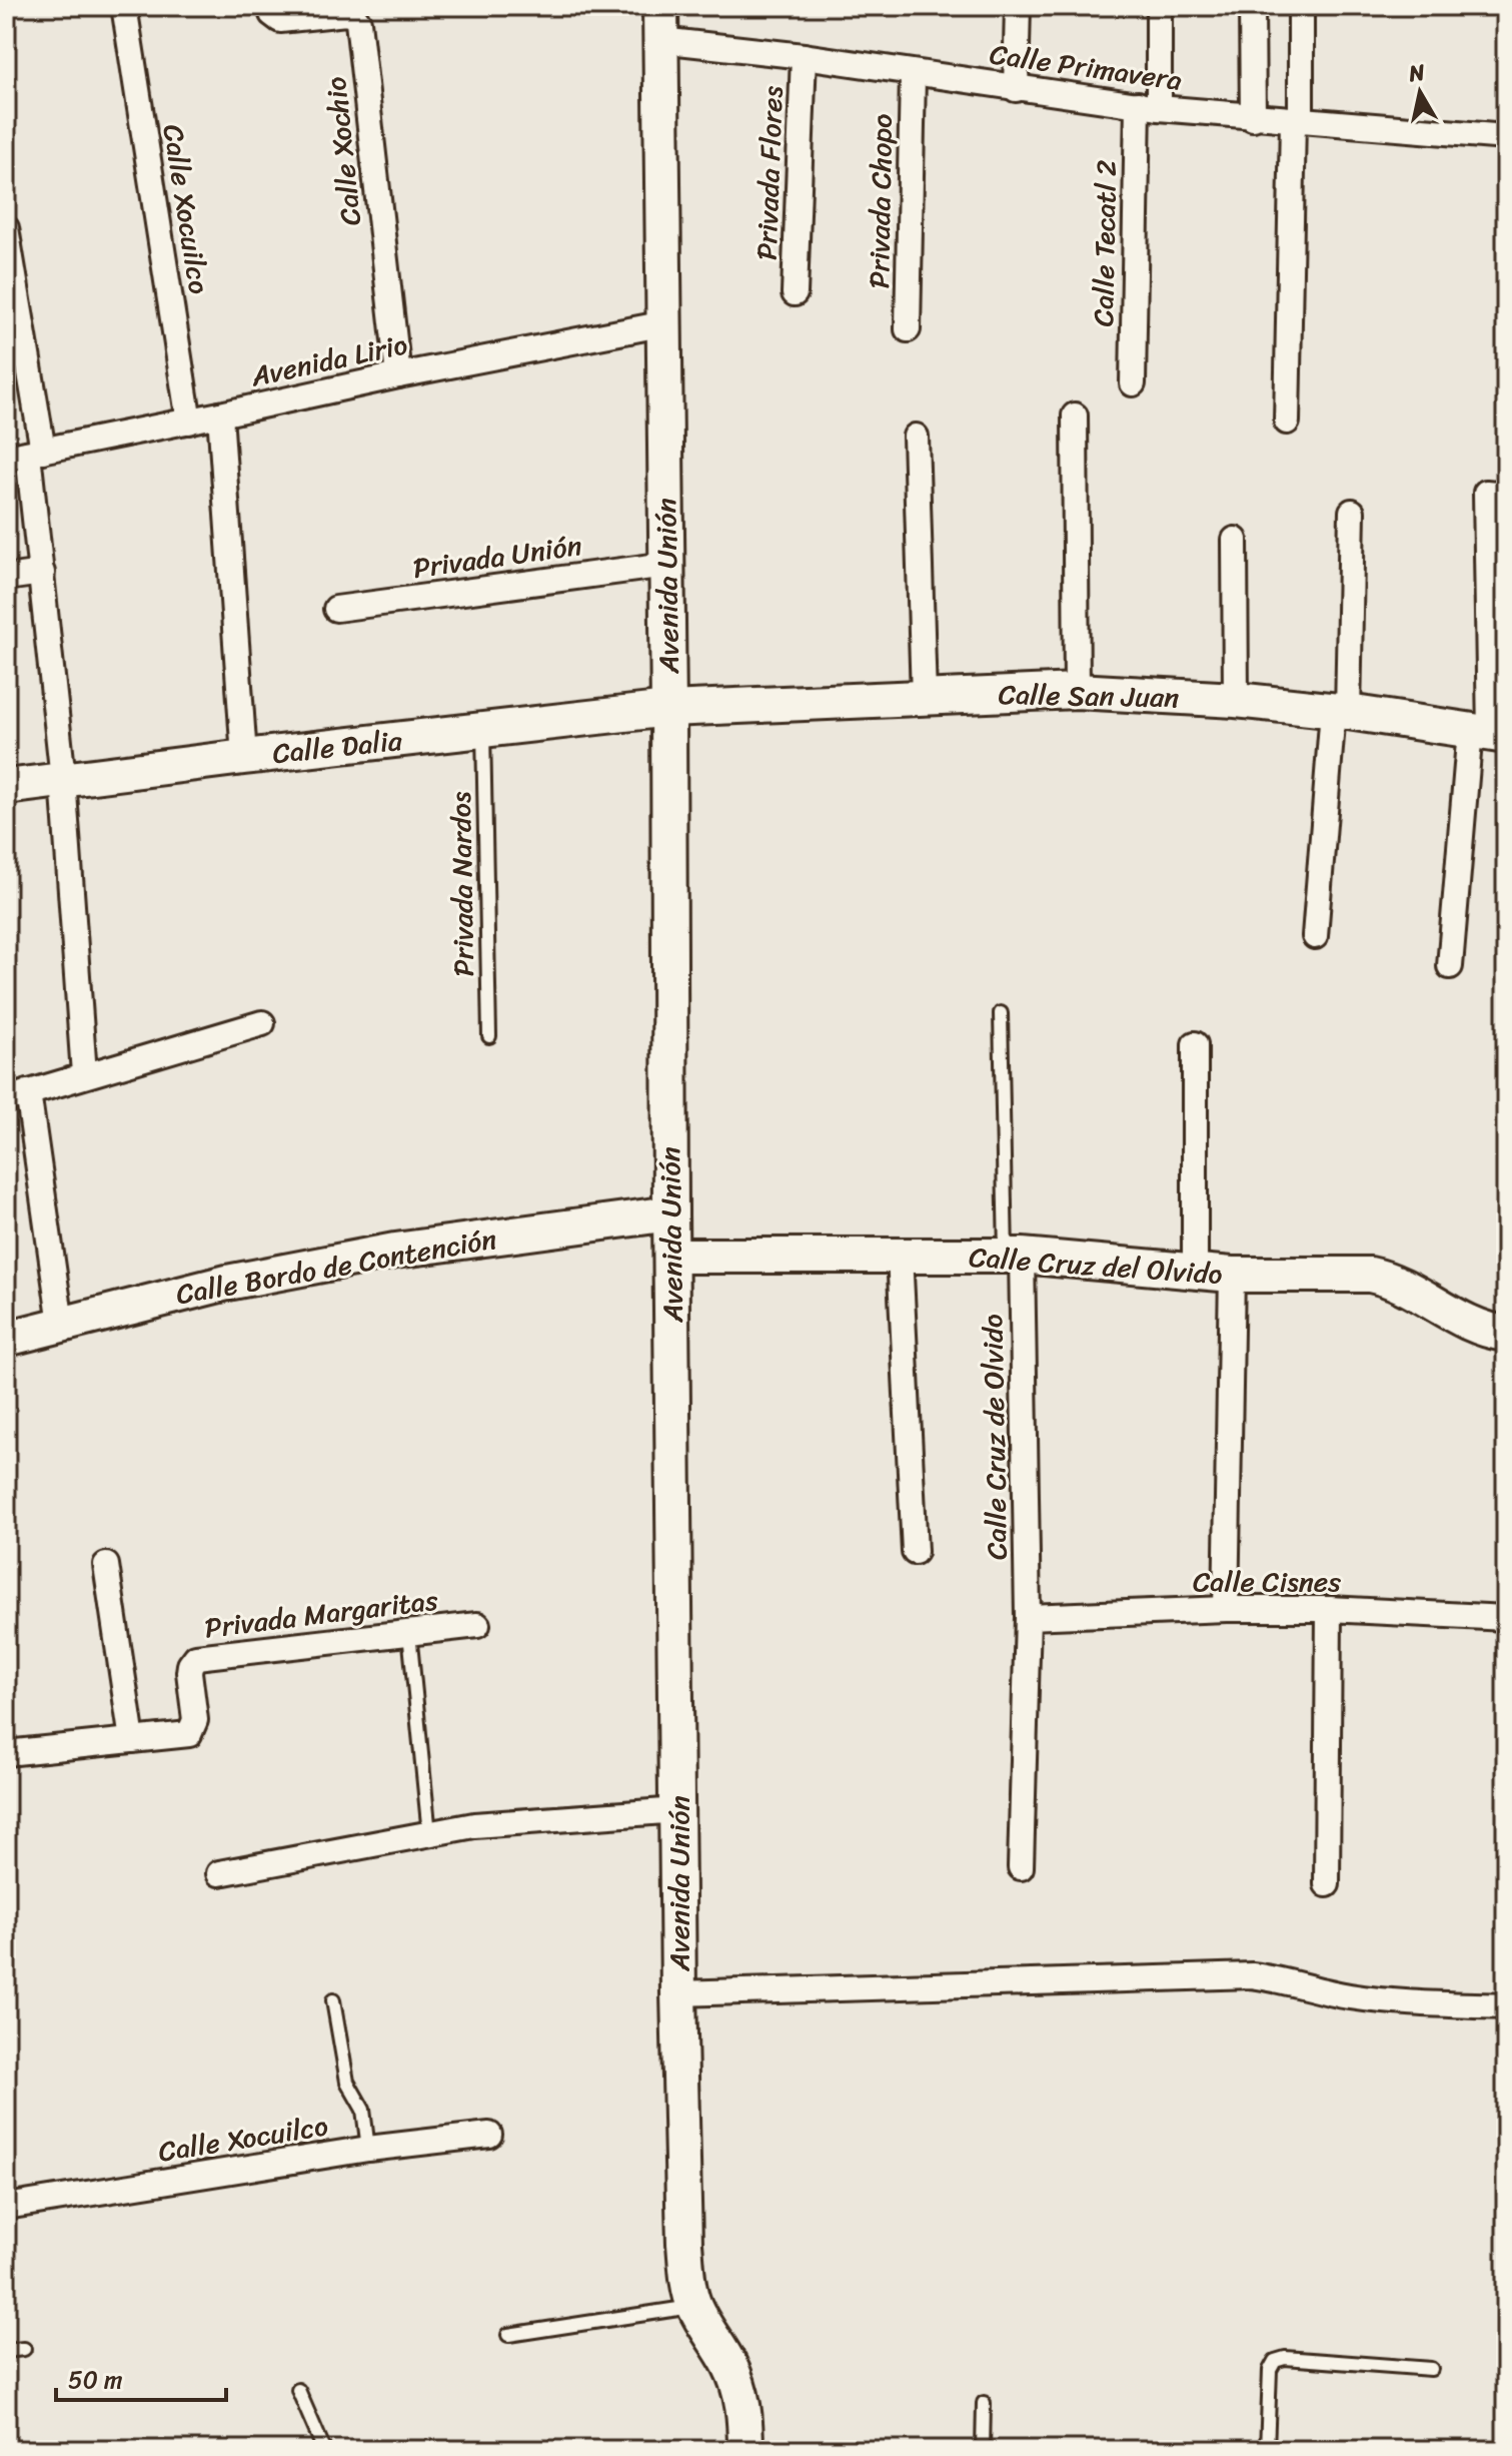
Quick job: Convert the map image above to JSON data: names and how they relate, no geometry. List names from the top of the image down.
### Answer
{
  "streets": {
    "street": [
      "Calle Primavera",
      "Calle Xochio",
      "Privada Flores",
      "Privada Chopo",
      "Calle Xocuilco",
      "Calle Tecatl 2",
      "Avenida Lirio",
      "Privada Unión",
      "Avenida Unión",
      "Calle San Juan",
      "Calle Dalia",
      "Calle Cruz del Olvido",
      "Calle Bordo de Contención",
      "Calle Cruz de Olvido",
      "Calle Cisnes",
      "Privada Margaritas"
    ],
    "lane": ["Privada Nardos"]
  },
  "crossings": [
    ["Calle Primavera", "Privada Flores"],
    ["Calle Primavera", "Privada Chopo"],
    ["Calle Primavera", "Calle Tecatl 2"],
    ["Calle Primavera", "Avenida Unión"],
    ["Calle Xochio", "Avenida Lirio"],
    ["Calle Xocuilco", "Avenida Lirio"],
    ["Avenida Lirio", "Avenida Unión"],
    ["Privada Unión", "Avenida Unión"],
    ["Avenida Unión", "Calle San Juan"],
    ["Avenida Unión", "Calle Dalia"],
    ["Avenida Unión", "Calle Cruz del Olvido"],
    ["Avenida Unión", "Calle Bordo de Contención"],
    ["Calle San Juan", "Calle Dalia"],
    ["Calle Dalia", "Privada Nardos"],
    ["Calle Cruz del Olvido", "Calle Cruz de Olvido"],
    ["Calle Cruz de Olvido", "Calle Cisnes"]
  ],
  "scale_bar": "50 m",
  "north": "top"
}
